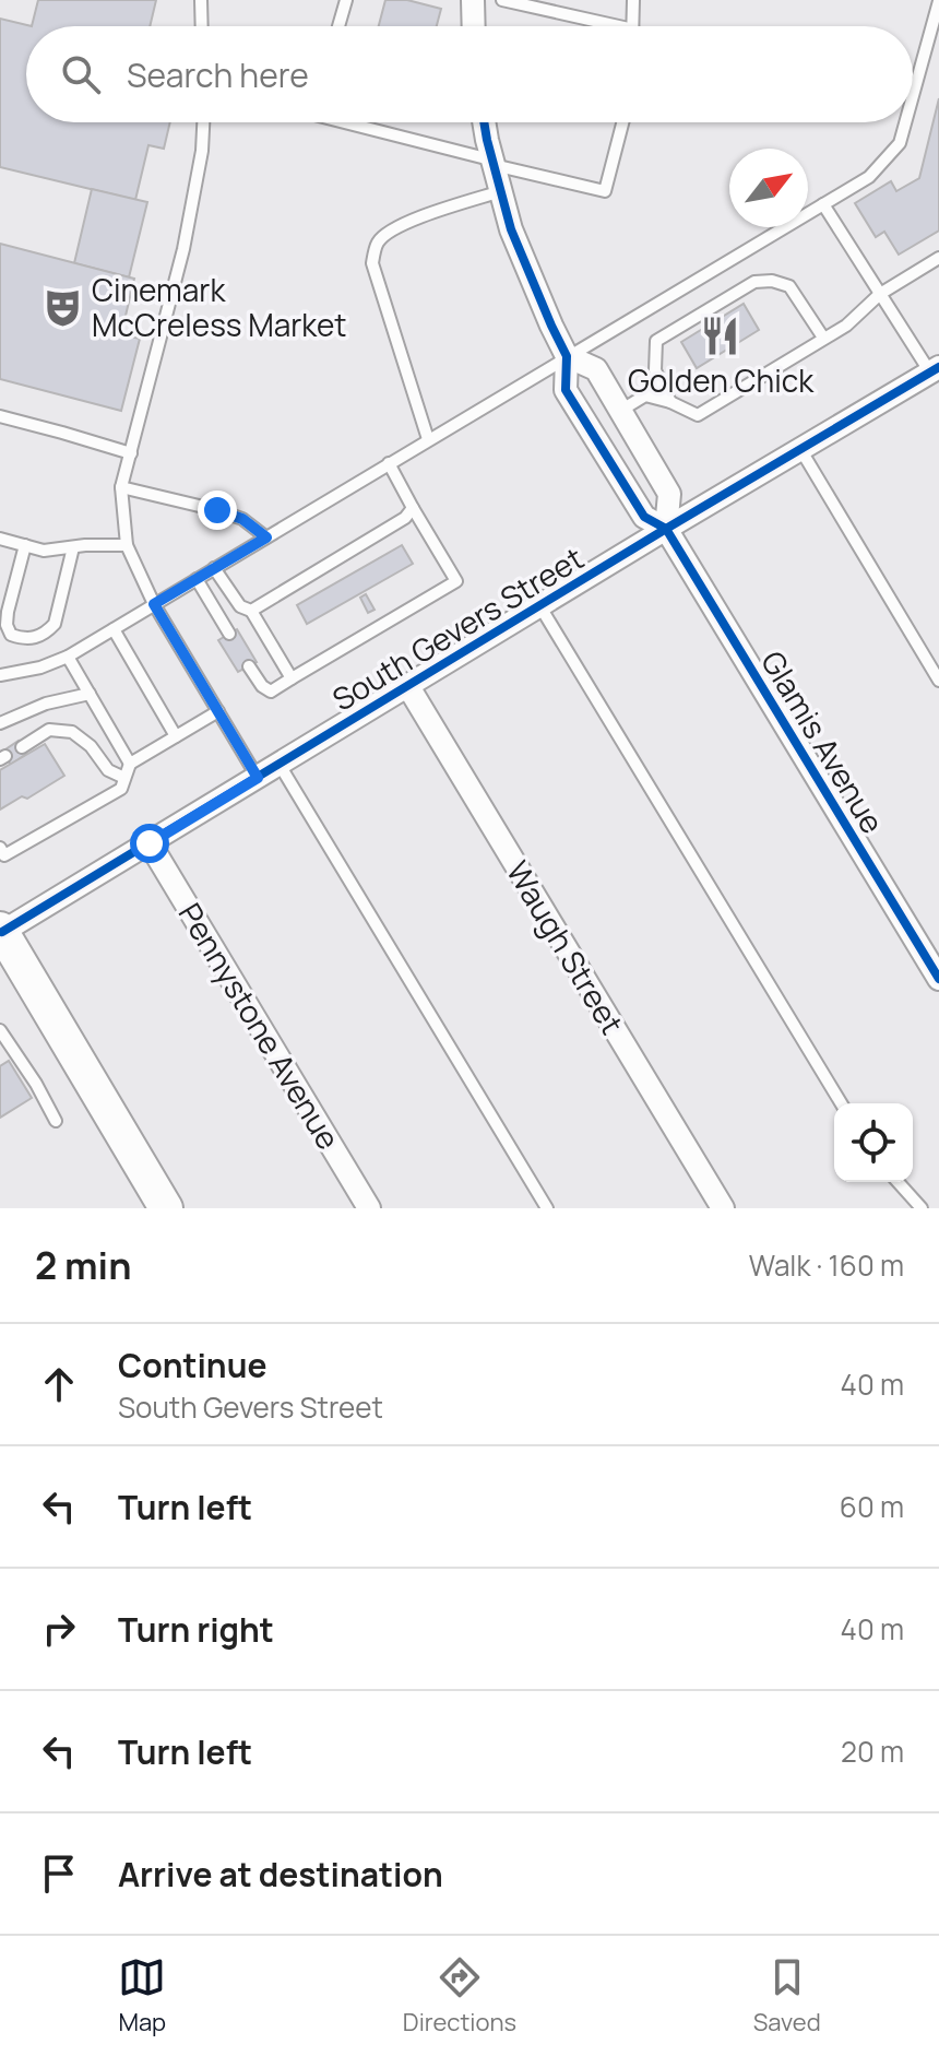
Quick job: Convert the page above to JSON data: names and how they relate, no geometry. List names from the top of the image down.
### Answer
{
  "streets": {
    "street": [
      "South Gevers Street",
      "Glamis Avenue",
      "Waugh Street",
      "Pennystone Avenue"
    ]
  },
  "crossings": [
    ["South Gevers Street", "Glamis Avenue"],
    ["South Gevers Street", "Waugh Street"],
    ["South Gevers Street", "Pennystone Avenue"]
  ],
  "places": {
    "theatre": ["Cinemark McCreless Market"],
    "restaurant": ["Golden Chick"]
  },
  "north": "top right",
  "page": {
    "search": "Search here",
    "heading": ["2 min", "Walk · 160 m"],
    "list": [
      ["Continue", "South Gevers Street", "40 m"],
      ["Turn left", "60 m"],
      ["Turn right", "40 m"],
      ["Turn left", "20 m"],
      "Arrive at destination"
    ],
    "nav": ["Map", "Directions", "Saved"]
  }
}
